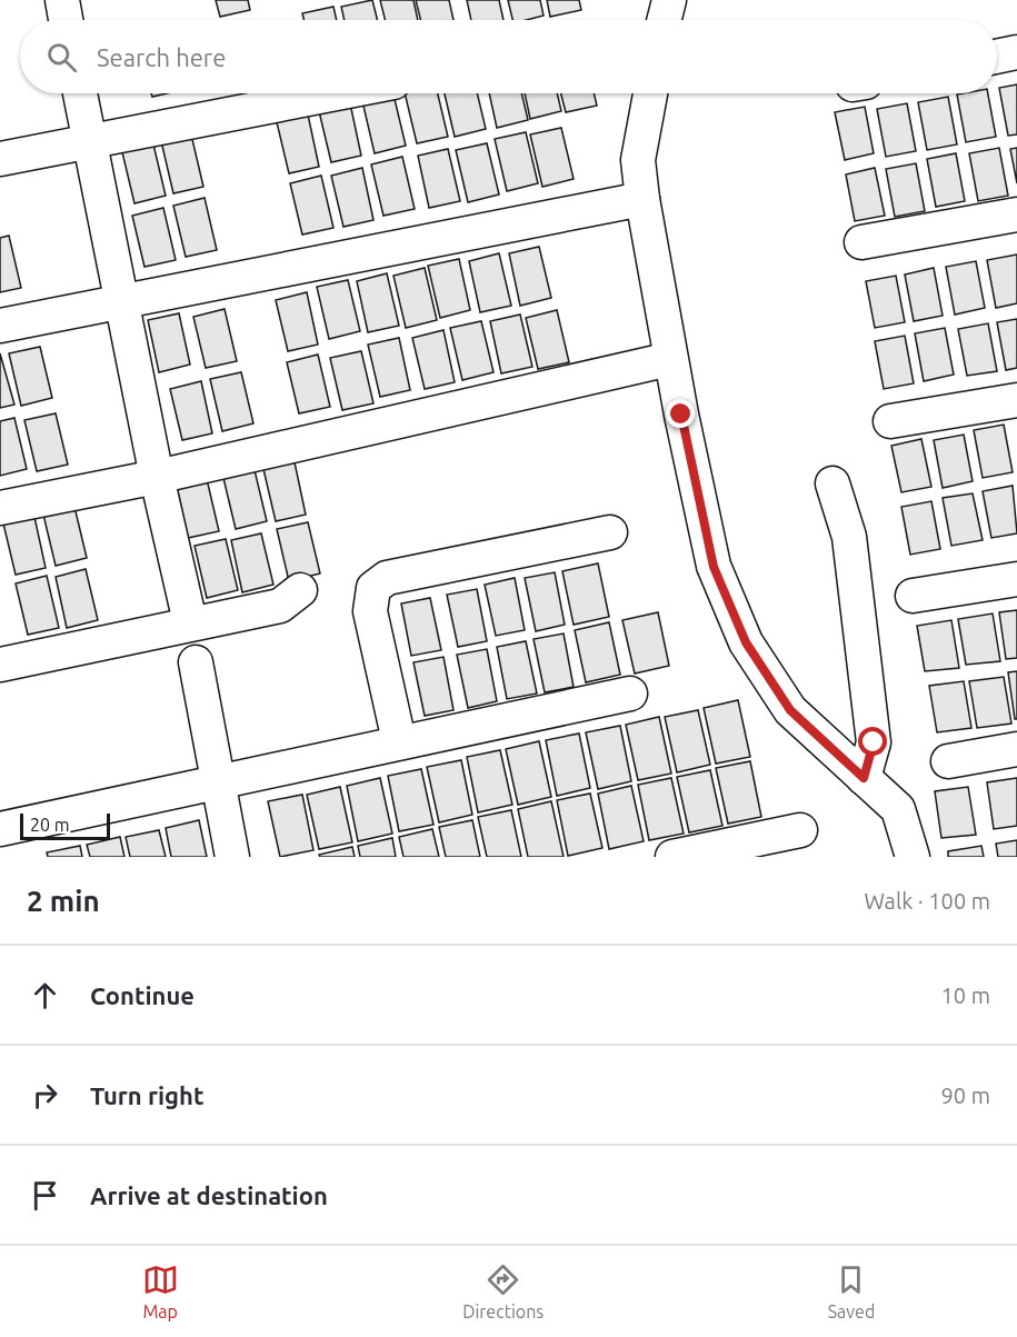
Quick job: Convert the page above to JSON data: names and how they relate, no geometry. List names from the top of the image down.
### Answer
{
  "scale_bar": "20 m",
  "page": {
    "search": "Search here",
    "scale": "20 m",
    "heading": ["2 min", "Walk · 100 m"],
    "list": [
      ["Continue", "10 m"],
      ["Turn right", "90 m"],
      "Arrive at destination"
    ],
    "nav": ["Map", "Directions", "Saved"]
  }
}
